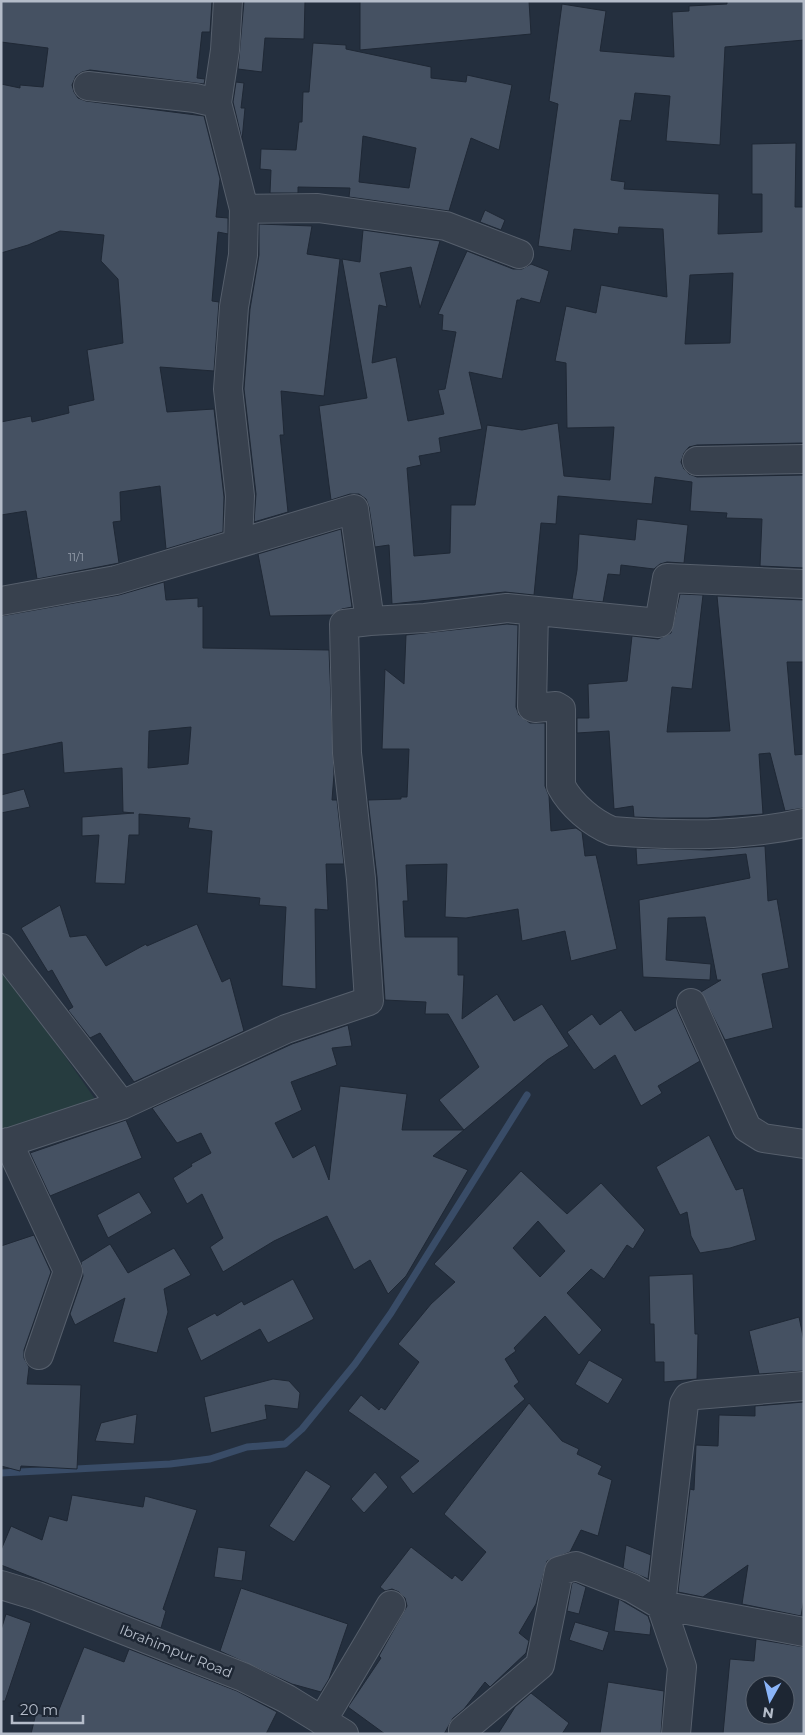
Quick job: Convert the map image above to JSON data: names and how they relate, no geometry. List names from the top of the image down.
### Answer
{
  "streets": {
    "street": ["Ibrahimpur Road"]
  },
  "house_numbers": ["11/1"],
  "scale_bar": "20 m",
  "north": "bottom"
}
